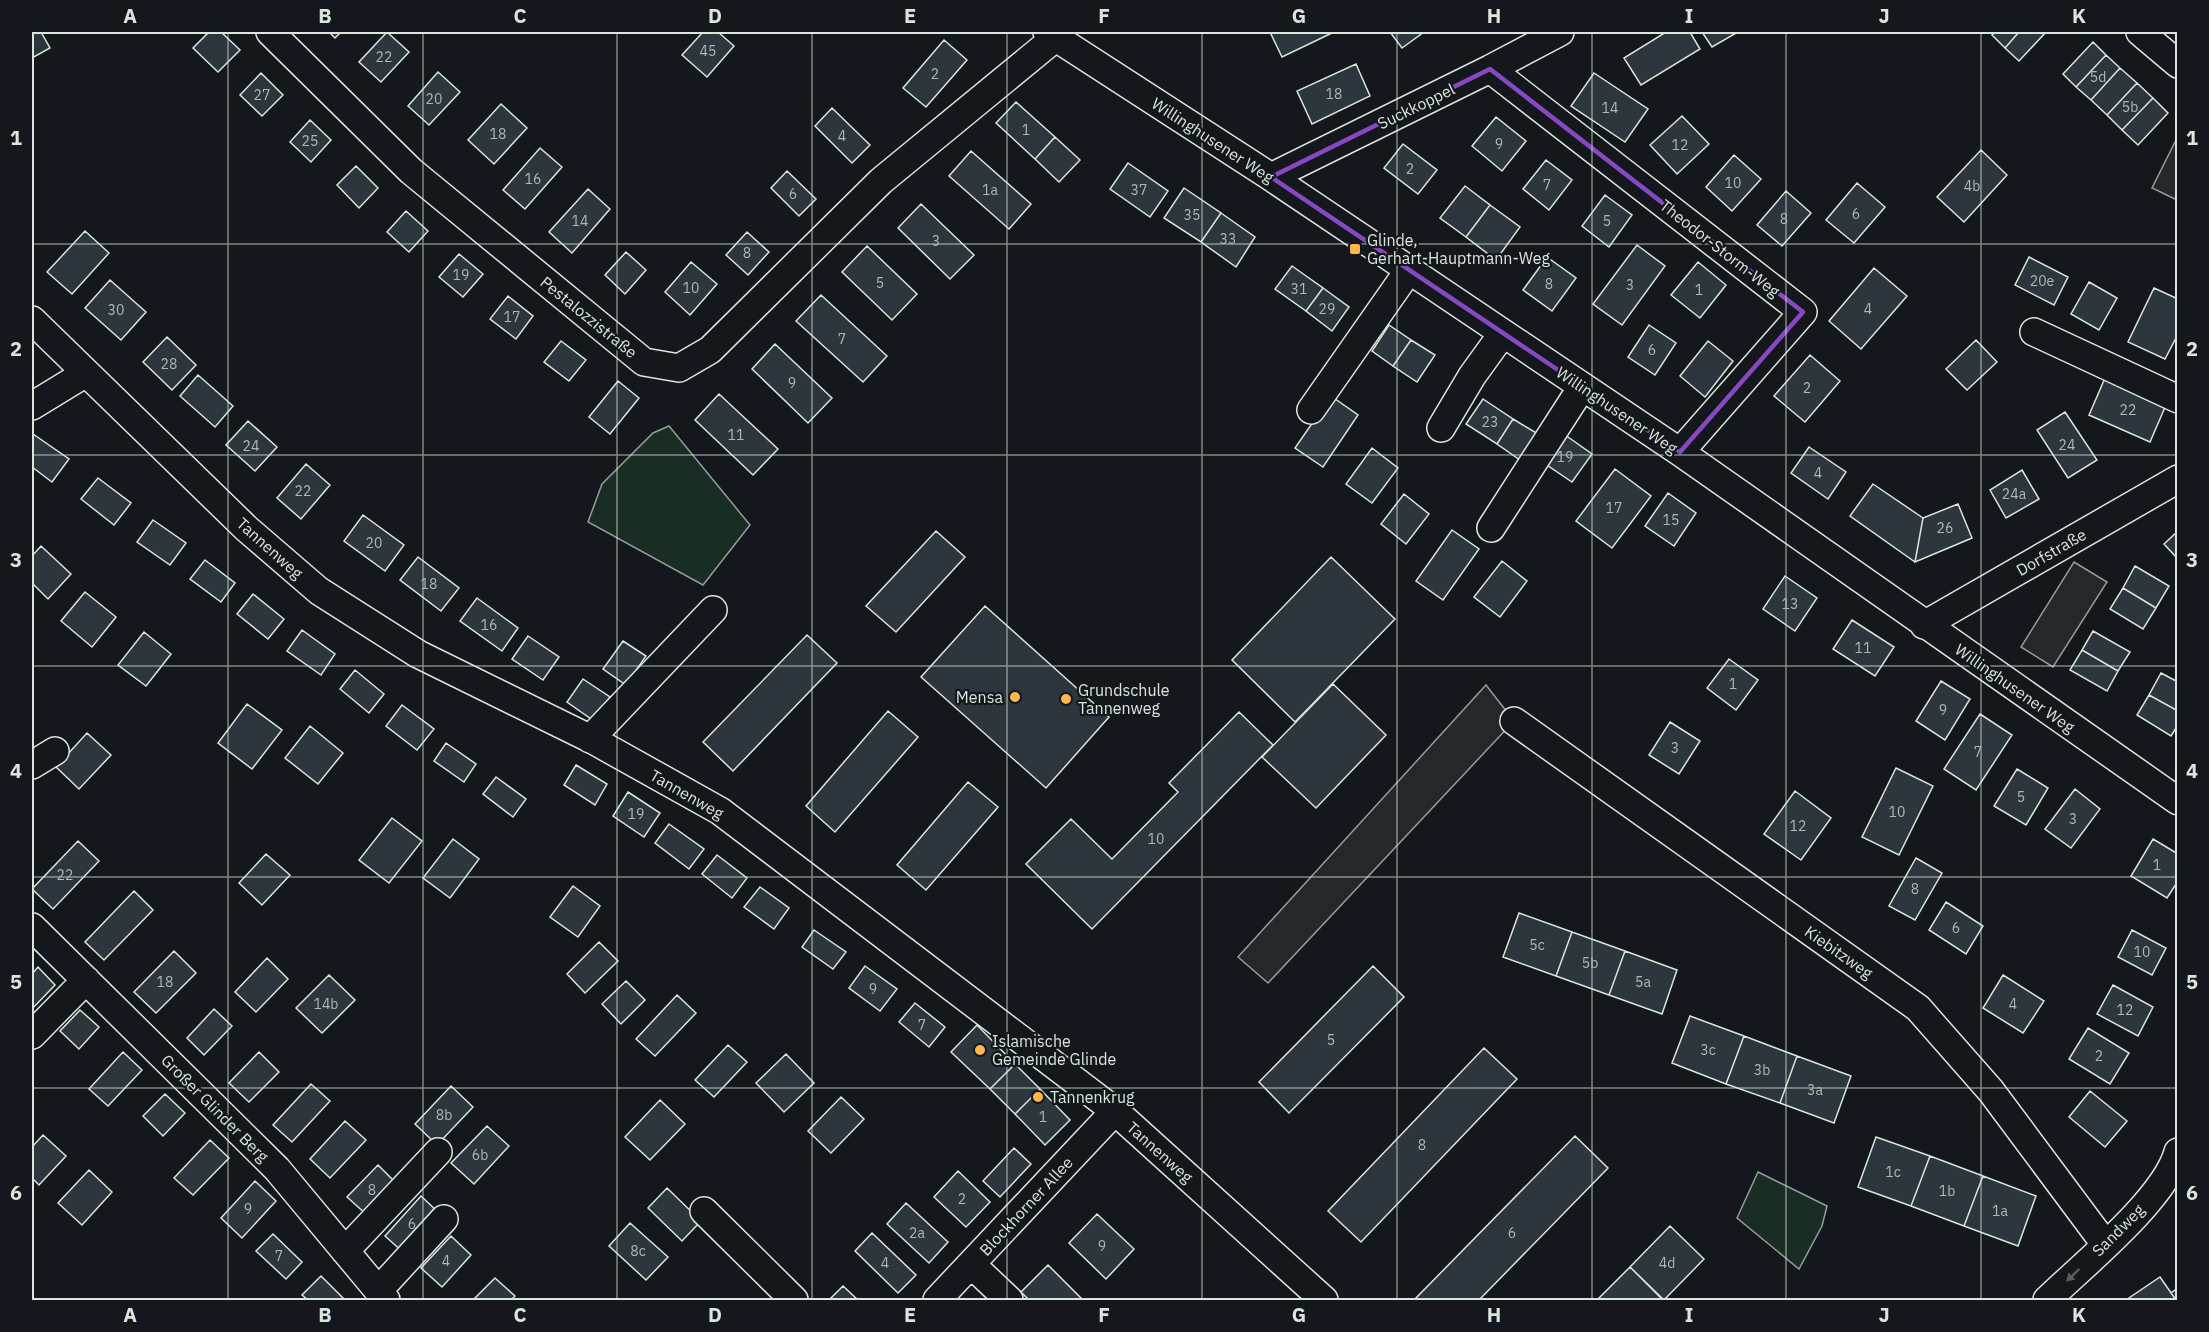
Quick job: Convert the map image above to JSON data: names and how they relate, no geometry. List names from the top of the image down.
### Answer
{
  "streets": {
    "street": [
      "Suckkoppel",
      "Willinghusener Weg",
      "Theodor-Storm-Weg",
      "Pestalozzistraße",
      "Tannenweg",
      "Dorfstraße",
      "Kiebitzweg",
      "Großer Glinder Berg",
      "Blockhorner Allee",
      "Sandweg"
    ]
  },
  "crossings": [
    ["Suckkoppel", "Willinghusener Weg"],
    ["Suckkoppel", "Theodor-Storm-Weg"],
    ["Willinghusener Weg", "Theodor-Storm-Weg"],
    ["Willinghusener Weg", "Pestalozzistraße"],
    ["Willinghusener Weg", "Dorfstraße"],
    ["Tannenweg", "Blockhorner Allee"],
    ["Kiebitzweg", "Sandweg"]
  ],
  "one_way": ["Sandweg"],
  "places": {
    "transit": ["Glinde, Gerhart-Hauptmann-Weg"],
    "other": [
      "Mensa",
      "Grundschule Tannenweg",
      "Islamische Gemeinde Glinde",
      "Tannenkrug"
    ]
  },
  "house_numbers": [
    "45",
    "22",
    "2",
    "5d",
    "18",
    "27",
    "20",
    "5b",
    "14",
    "1",
    "18",
    "4",
    "25",
    "9",
    "12",
    "2",
    "16",
    "10",
    "7",
    "4b",
    "1a",
    "37",
    "6",
    "6",
    "35",
    "8",
    "14",
    "5",
    "33",
    "3",
    "8",
    "19",
    "20e",
    "5",
    "8",
    "3",
    "10",
    "31",
    "1",
    "29",
    "4",
    "30",
    "17",
    "7",
    "6",
    "28",
    "9",
    "2",
    "22",
    "23",
    "11",
    "24",
    "24",
    "19",
    "4",
    "22",
    "24a",
    "17",
    "15",
    "26",
    "20",
    "18",
    "13",
    "16",
    "11",
    "1",
    "9",
    "3",
    "7",
    "5",
    "10",
    "19",
    "3",
    "12",
    "10",
    "1",
    "22",
    "8",
    "6",
    "5c",
    "10",
    "5b",
    "18",
    "5a",
    "9",
    "14b",
    "4",
    "12",
    "7",
    "5",
    "3c",
    "2",
    "3b",
    "3a",
    "8b",
    "1",
    "8",
    "6b",
    "1c",
    "8",
    "1b",
    "2",
    "9",
    "1a",
    "6",
    "2a",
    "6",
    "9",
    "8c",
    "7",
    "4",
    "4",
    "4d"
  ],
  "grid": {
    "columns": [
      "A",
      "B",
      "C",
      "D",
      "E",
      "F",
      "G",
      "H",
      "I",
      "J",
      "K"
    ],
    "rows": [
      "1",
      "2",
      "3",
      "4",
      "5",
      "6"
    ]
  }
}
